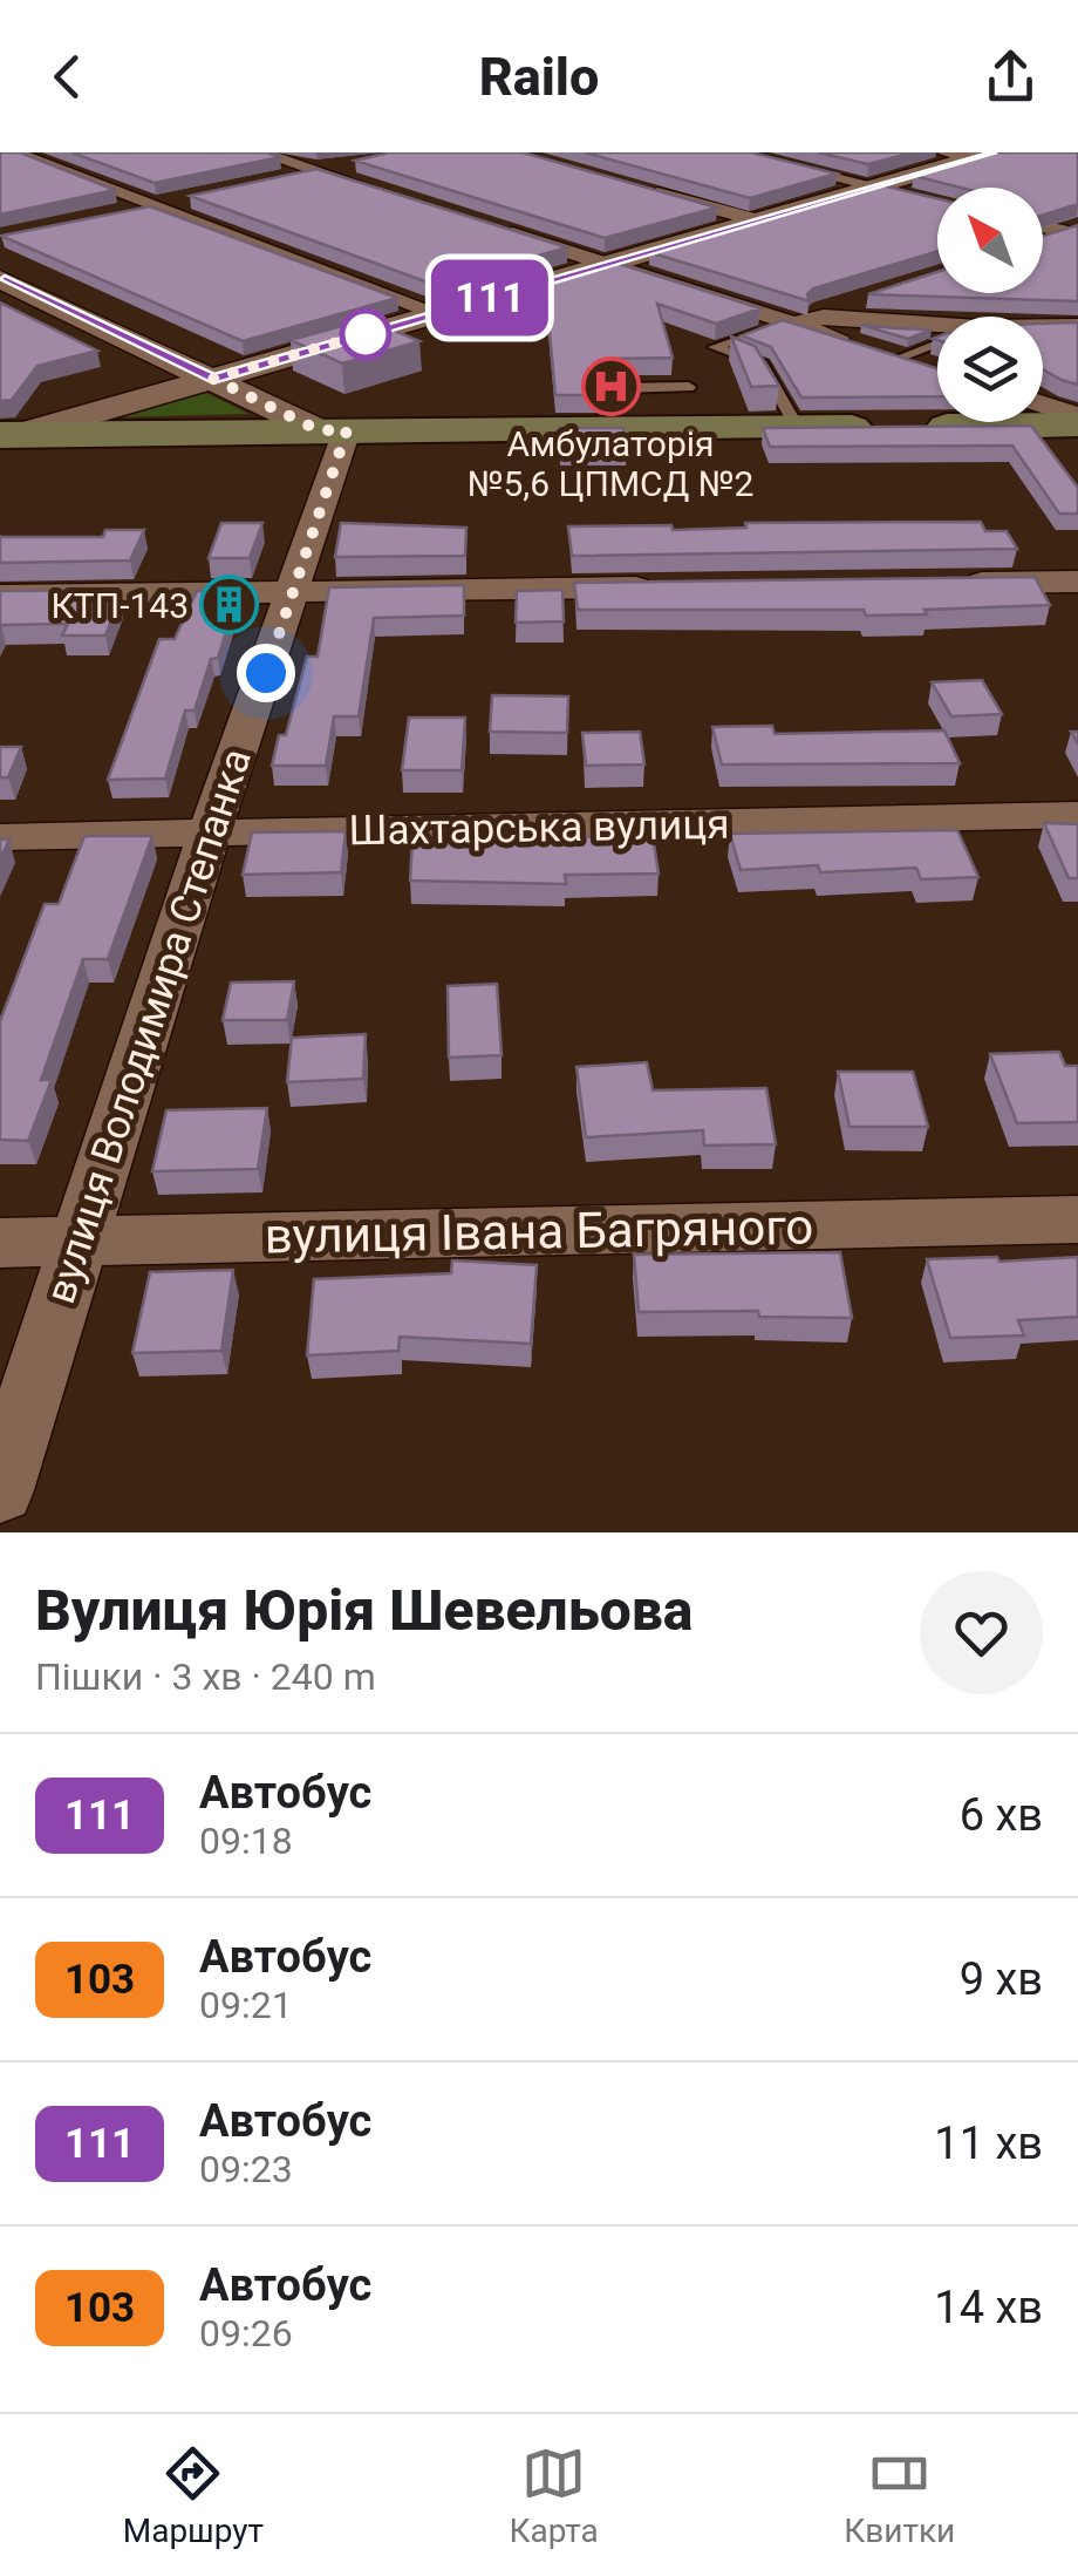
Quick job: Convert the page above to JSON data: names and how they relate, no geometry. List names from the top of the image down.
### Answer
{
  "streets": {
    "street": ["Шахтарська вулиця", "вулиця Володимира Степанка", "вулиця Івана Багряного"]
  },
  "crossings": [
    ["Шахтарська вулиця", "вулиця Володимира Степанка"],
    ["вулиця Володимира Степанка", "вулиця Івана Багряного"]
  ],
  "places": {
    "hospital": ["Амбулаторія №5,6 ЦПМСД №2"],
    "building": ["КТП-143"]
  },
  "lines": ["bus line 111"],
  "north": "top left",
  "page": {
    "header": "Railo",
    "on_map": "111",
    "heading": ["Вулиця Юрія Шевельова", "Пішки · 3 хв · 240 m"],
    "list": [
      {
        "mark": "111",
        "name": "Автобус",
        "note": "09:18",
        "value": "6 хв"
      },
      {
        "mark": "103",
        "name": "Автобус",
        "note": "09:21",
        "value": "9 хв"
      },
      {
        "mark": "111",
        "name": "Автобус",
        "note": "09:23",
        "value": "11 хв"
      },
      {
        "mark": "103",
        "name": "Автобус",
        "note": "09:26",
        "value": "14 хв"
      }
    ],
    "tabs": ["Маршрут", "Карта", "Квитки"]
  }
}
